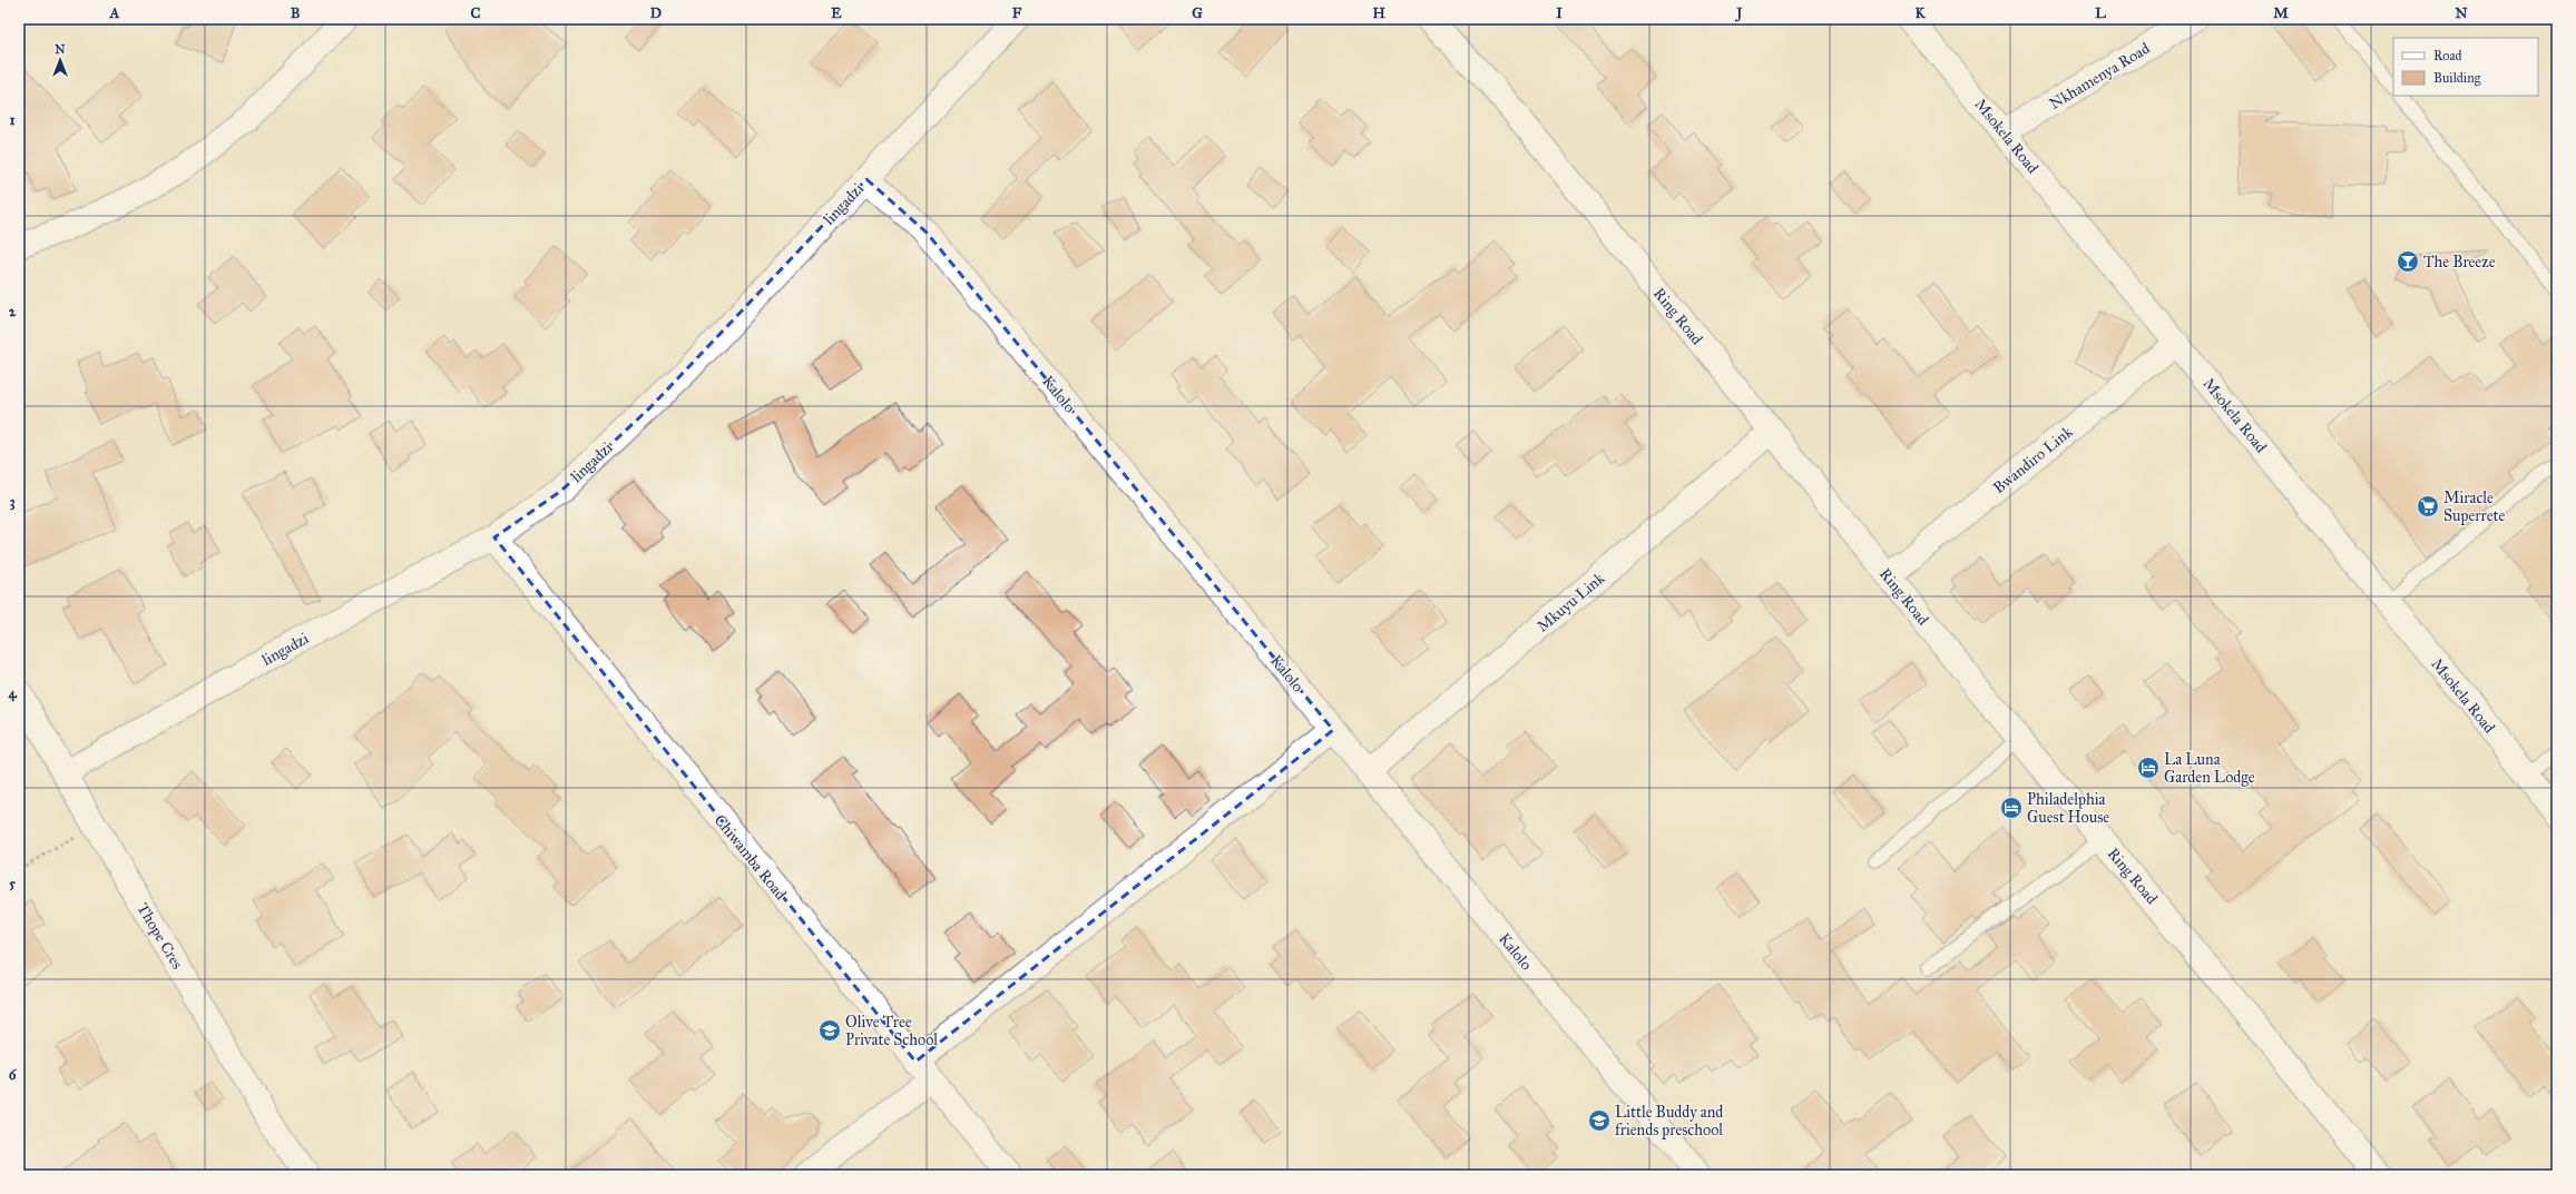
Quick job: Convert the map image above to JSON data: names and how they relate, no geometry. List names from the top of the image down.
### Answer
{
  "streets": {
    "street": [
      "Nkhamenya Road",
      "Msokela Road",
      "lingadzi",
      "Ring Road",
      "Kalolo",
      "Bwandiro Link",
      "Mkuyu Link",
      "Chiwamba Road",
      "Thope Cres"
    ]
  },
  "crossings": [
    ["Nkhamenya Road", "Msokela Road"],
    ["Msokela Road", "Bwandiro Link"],
    ["lingadzi", "Kalolo"],
    ["lingadzi", "Chiwamba Road"],
    ["lingadzi", "Thope Cres"],
    ["Ring Road", "Bwandiro Link"],
    ["Ring Road", "Mkuyu Link"],
    ["Kalolo", "Mkuyu Link"]
  ],
  "places": {
    "bar": ["The Breeze"],
    "supermarket": ["Miracle Superrete"],
    "hotel": ["La Luna Garden Lodge", "Philadelphia Guest House"],
    "school or university": ["Olive Tree Private School", "Little Buddy and friends preschool"]
  },
  "legend": ["Road", "Building"],
  "north": "top",
  "grid": {
    "columns": [
      "A",
      "B",
      "C",
      "D",
      "E",
      "F",
      "G",
      "H",
      "I",
      "J",
      "K",
      "L",
      "M",
      "N"
    ],
    "rows": [
      "1",
      "2",
      "3",
      "4",
      "5",
      "6"
    ]
  }
}
